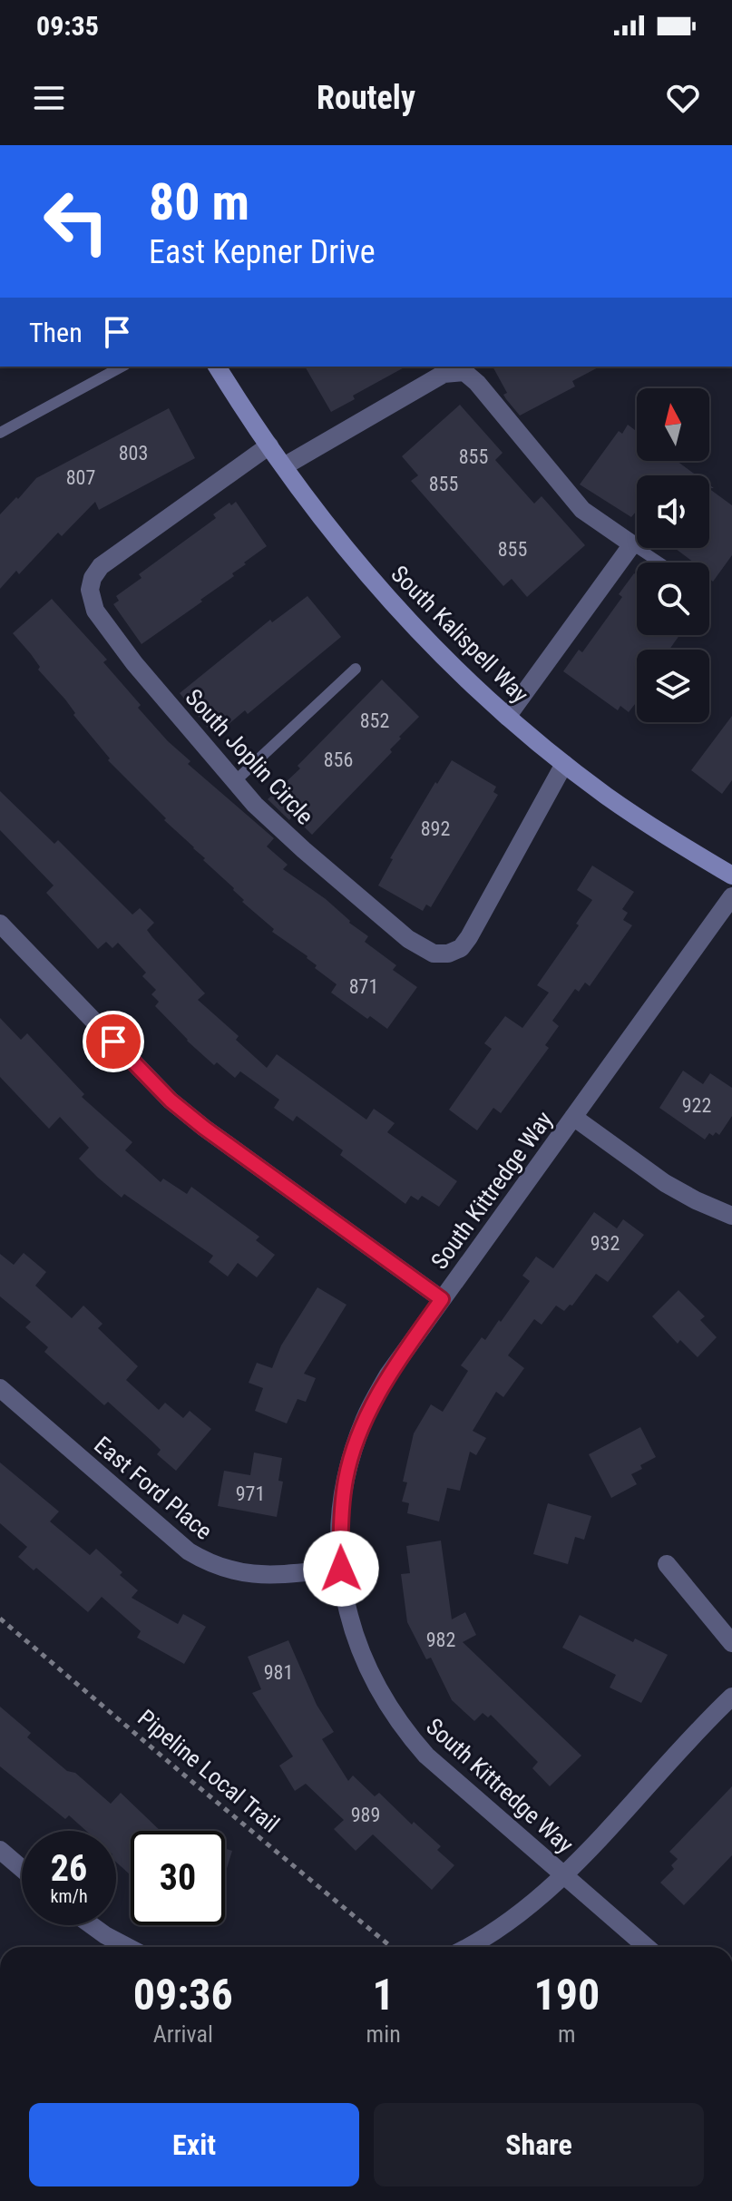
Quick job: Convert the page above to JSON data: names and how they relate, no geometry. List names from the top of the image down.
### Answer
{
  "streets": {
    "street": [
      "South Kalispell Way",
      "South Joplin Circle",
      "South Kittredge Way",
      "East Ford Place"
    ],
    "path": ["Pipeline Local Trail"]
  },
  "crossings": [
    ["South Kalispell Way", "South Joplin Circle"],
    ["South Kittredge Way", "East Ford Place"]
  ],
  "house_numbers": [
    "803",
    "855",
    "807",
    "855",
    "855",
    "852",
    "856",
    "892",
    "871",
    "922",
    "932",
    "971",
    "982",
    "981",
    "989"
  ],
  "north": "top",
  "page": {
    "status": "09:35",
    "header": "Routely",
    "turn": ["80 m", "East Kepner Drive"],
    "then": "Then",
    "speed": "26 km/h",
    "limit": "30",
    "eta": [
      "09:36",
      "Arrival",
      "1",
      "min",
      "190",
      "m"
    ],
    "buttons": ["Exit", "Share"]
  }
}
